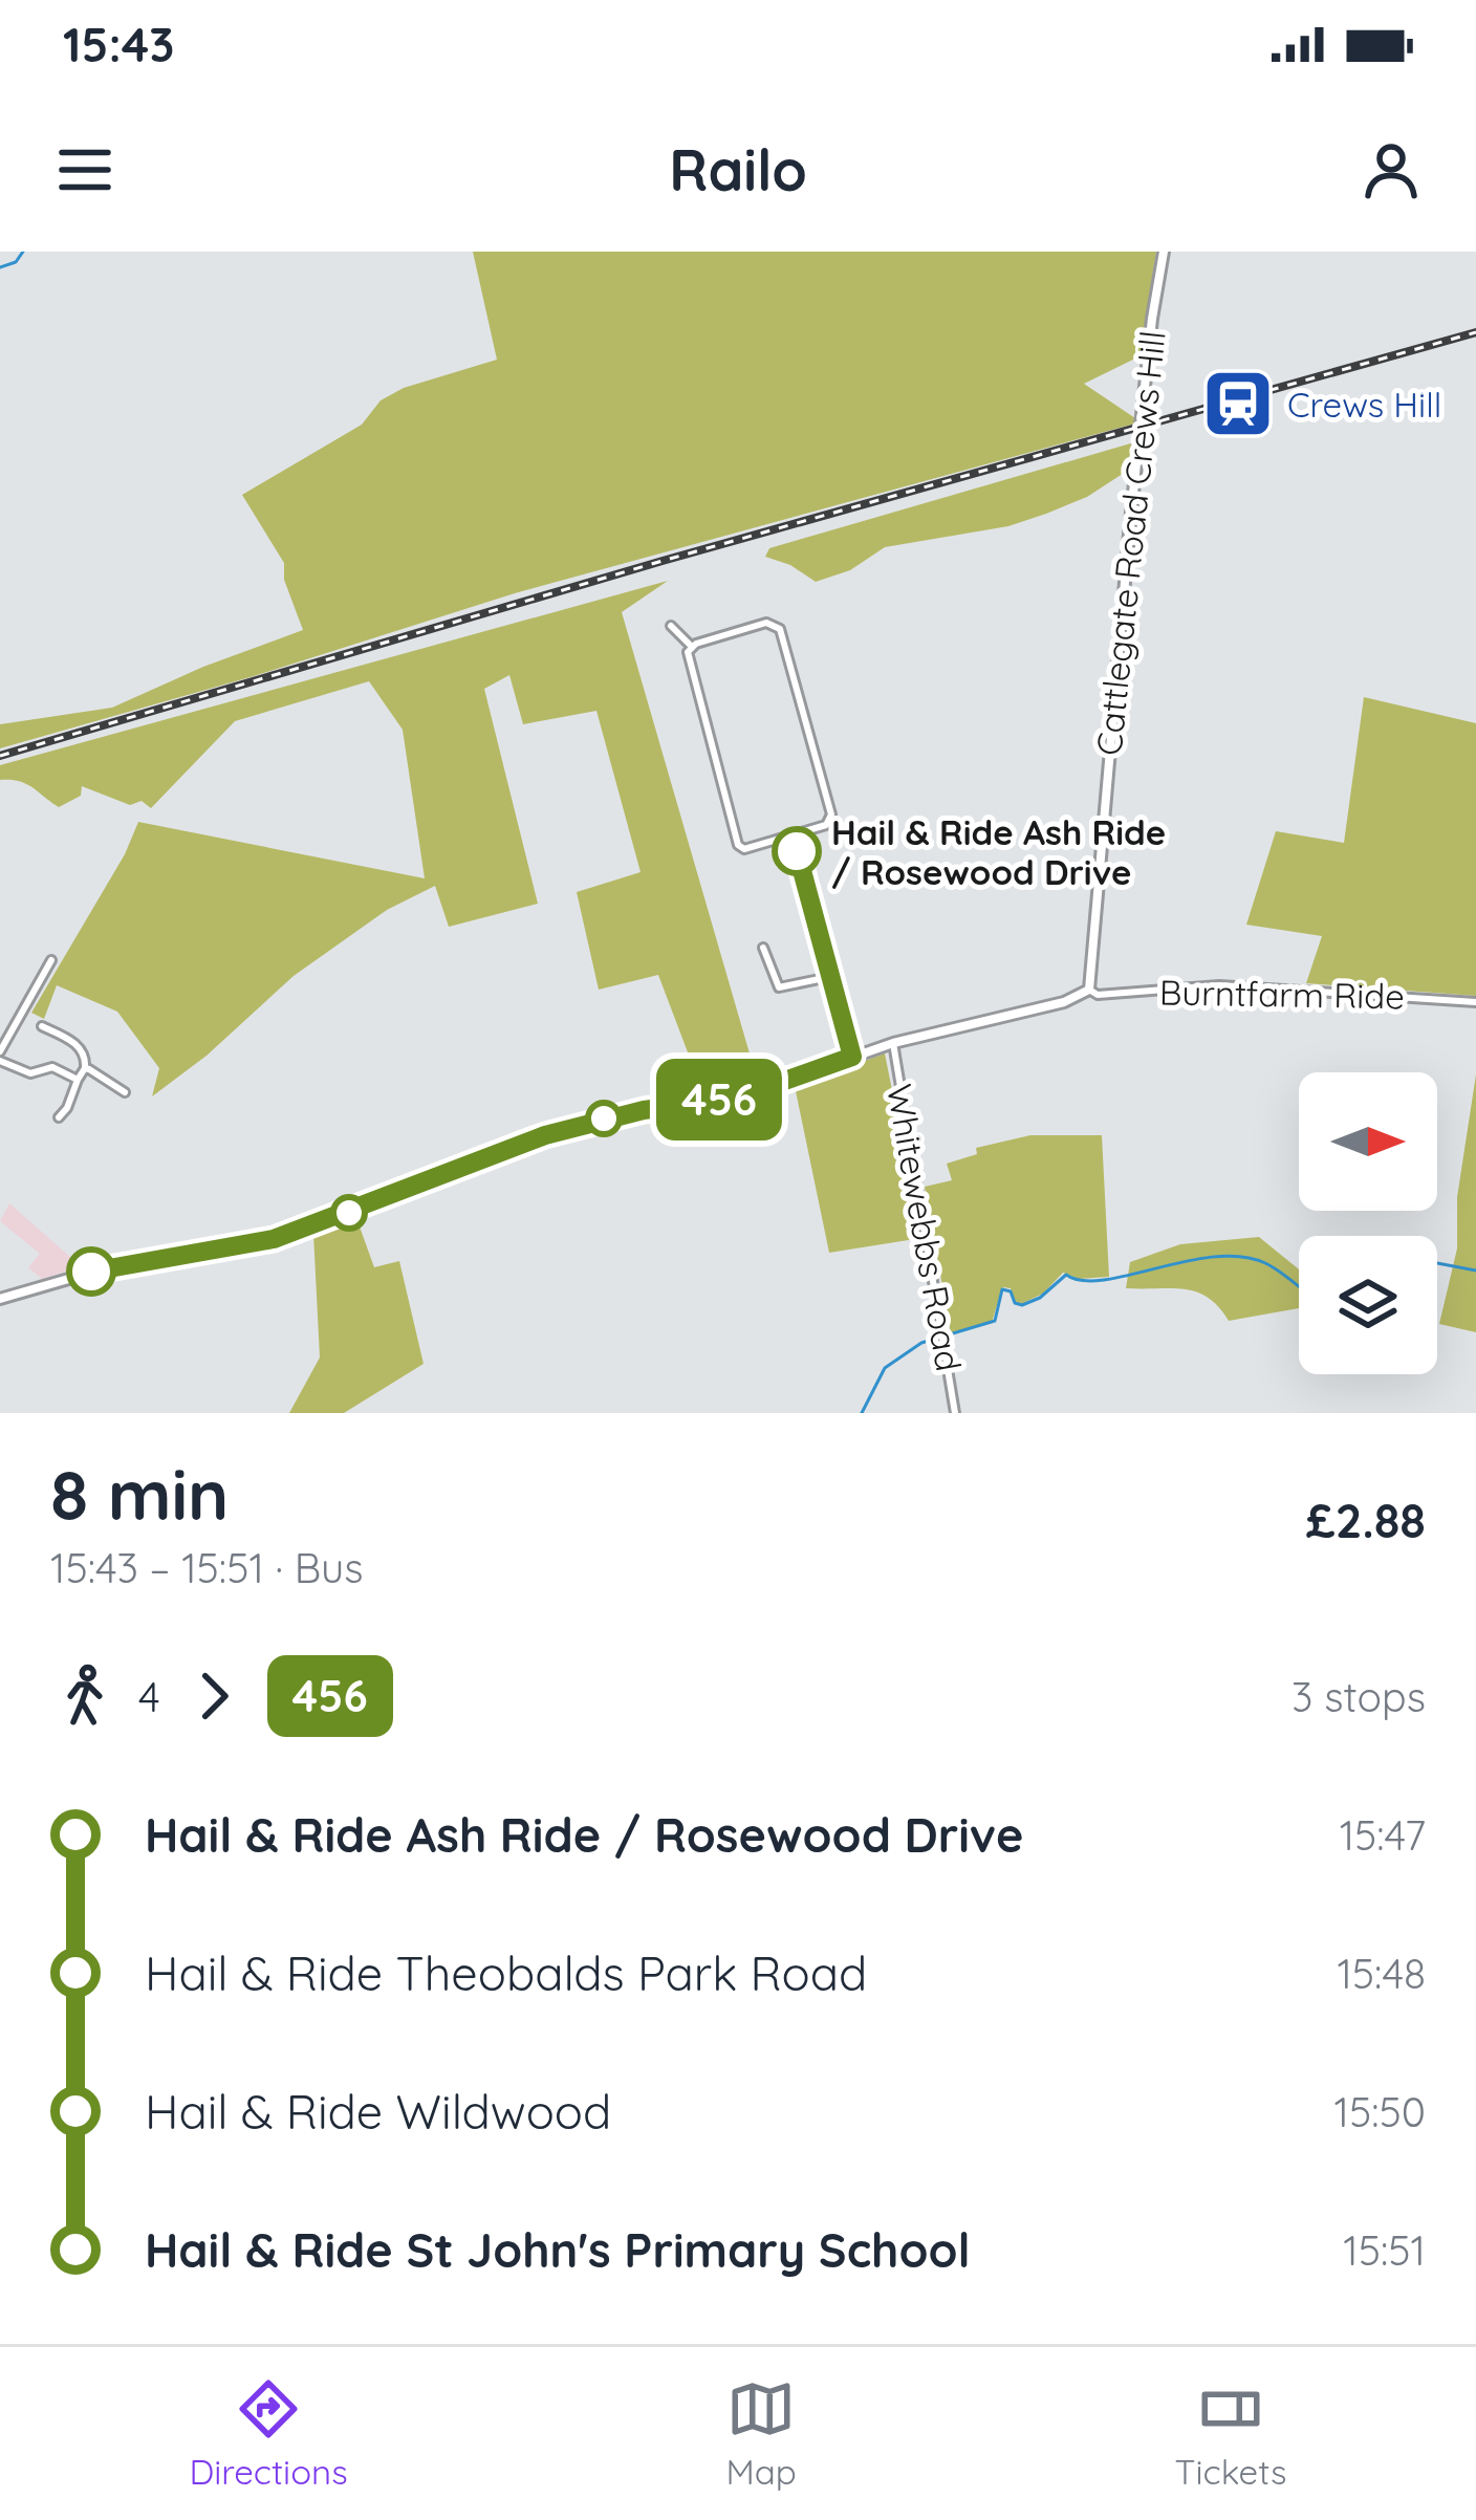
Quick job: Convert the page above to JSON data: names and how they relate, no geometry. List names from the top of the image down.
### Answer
{
  "streets": {
    "street": ["Cattlegate Road Crews Hill", "Burntfarm Ride", "Whitewebbs Road"]
  },
  "crossings": [
    ["Cattlegate Road Crews Hill", "Burntfarm Ride"]
  ],
  "places": {
    "station": ["Crews Hill"],
    "other": ["Hail & Ride Ash Ride / Rosewood Drive"]
  },
  "lines": ["bus line 456"],
  "north": "right",
  "page": {
    "status": "15:43",
    "header": "Railo",
    "on_map": "456",
    "heading": ["8 min", "15:43 – 15:51 · Bus", "£2.88"],
    "legs": ["4", "456", "3 stops"],
    "list": [
      {
        "name": "Hail & Ride Ash Ride / Rosewood Drive",
        "value": "15:47"
      },
      {
        "name": "Hail & Ride Theobalds Park Road",
        "value": "15:48"
      },
      {
        "name": "Hail & Ride Wildwood",
        "value": "15:50"
      },
      {
        "name": "Hail & Ride St John's Primary School",
        "value": "15:51"
      }
    ],
    "tabs": ["Directions", "Map", "Tickets"]
  }
}
